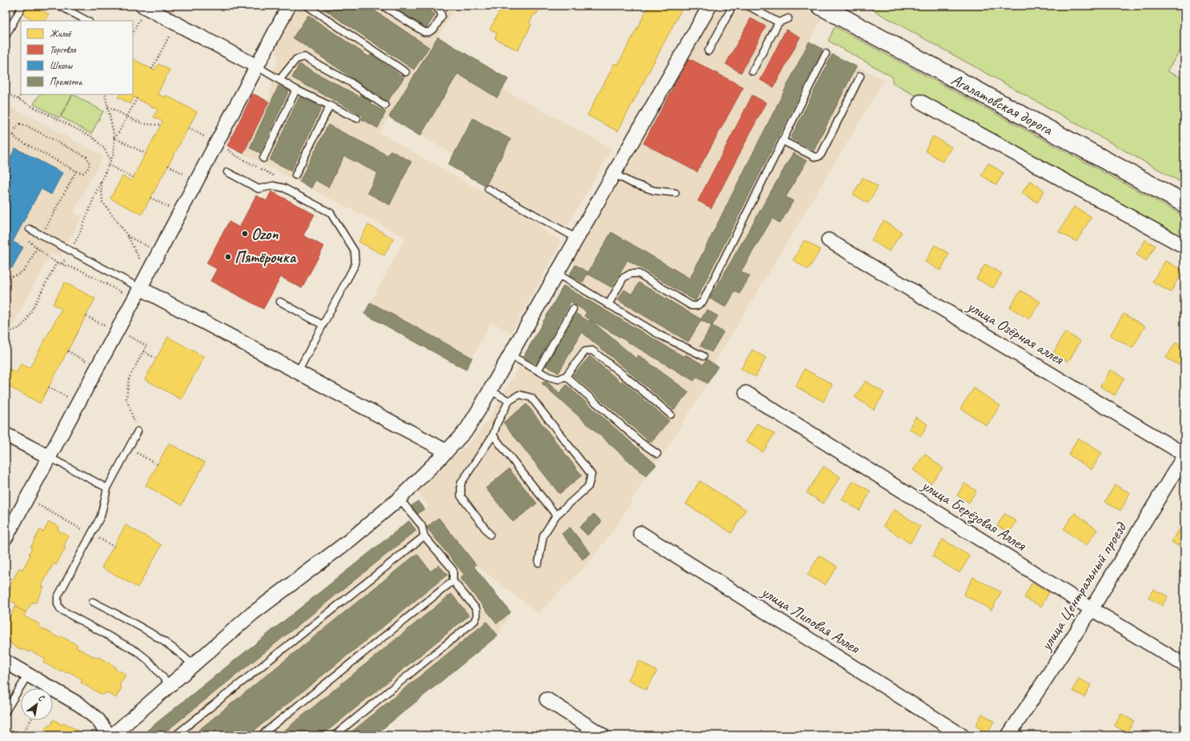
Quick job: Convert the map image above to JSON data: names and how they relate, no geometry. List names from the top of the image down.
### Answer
{
  "streets": {
    "main road": ["Агалатовская дорога"],
    "street": [
      "улица Озёрная аллея",
      "улица Берёзовая Аллея",
      "улица Центральный проезд",
      "улица Липовая Аллея"
    ]
  },
  "crossings": [
    ["улица Озёрная аллея", "улица Центральный проезд"],
    ["улица Берёзовая Аллея", "улица Центральный проезд"]
  ],
  "places": ["Ozon", "Пятёрочка"],
  "legend": [
    "Жильё",
    "Торговля",
    "Школы",
    "Промзона"
  ],
  "north": "top right"
}
